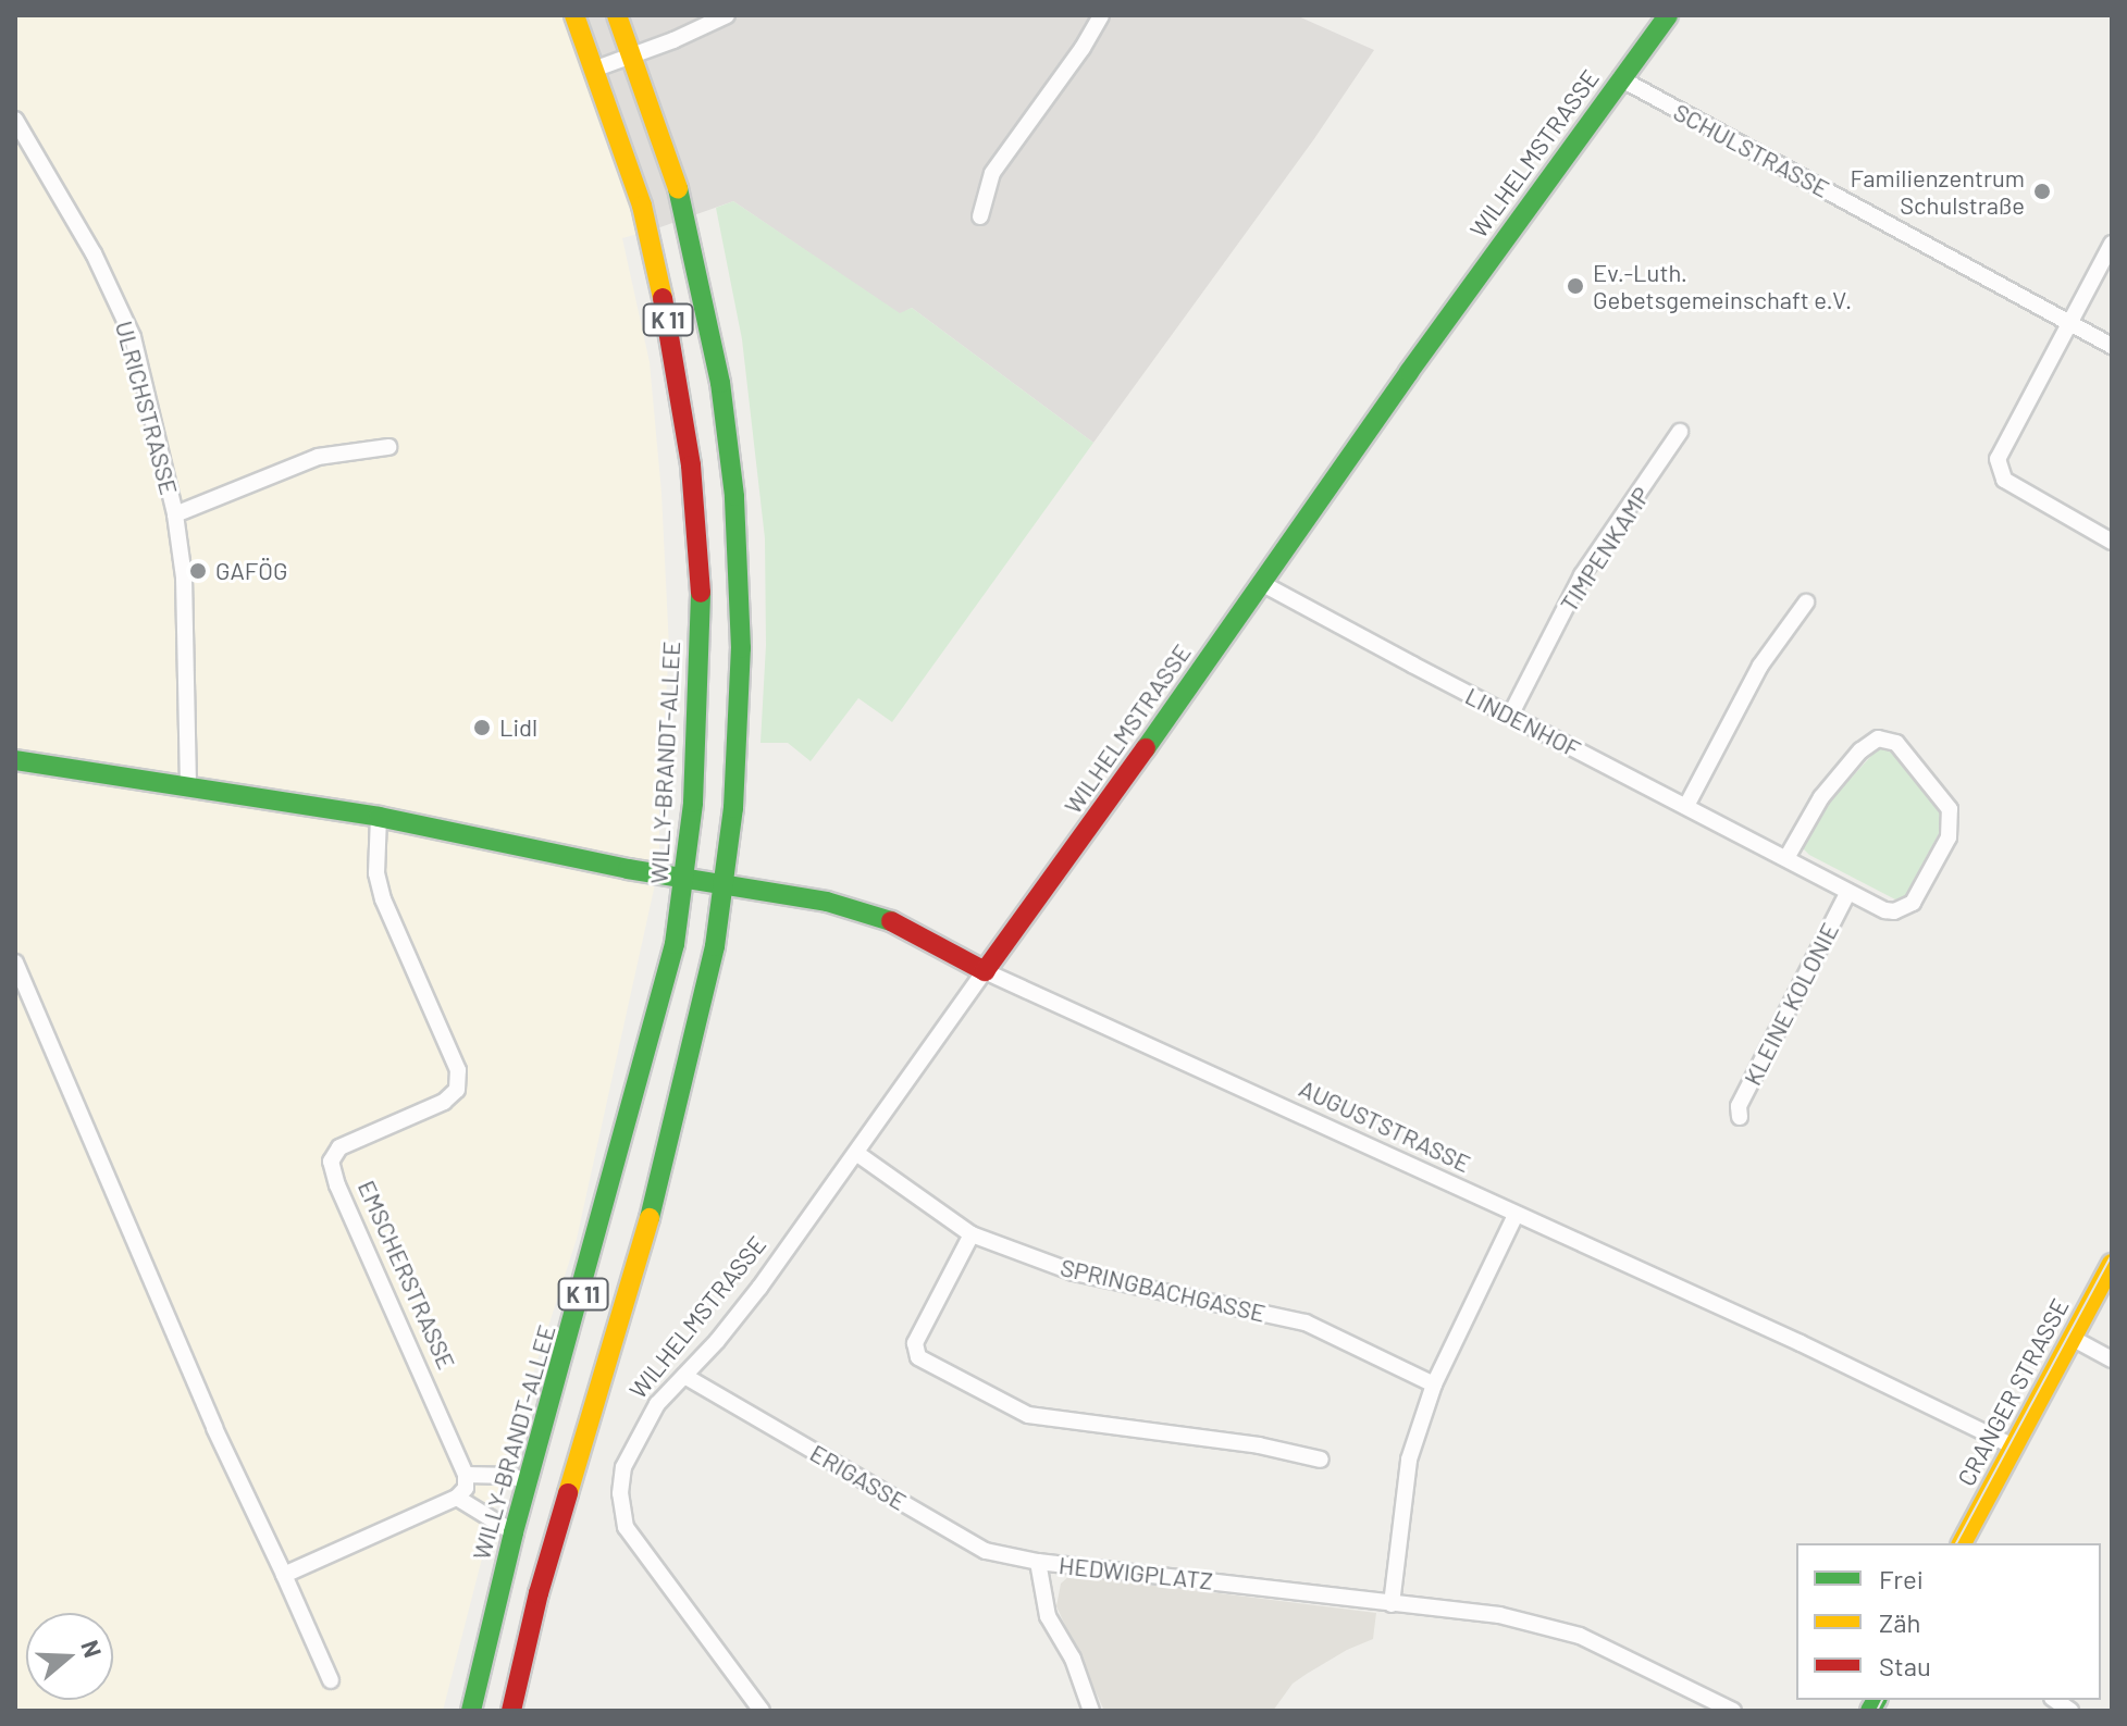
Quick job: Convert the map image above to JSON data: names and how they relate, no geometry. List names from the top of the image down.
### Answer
{
  "streets": {
    "main road": [
      "WILHELMSTRASSE",
      "K 11",
      "WILLY-BRANDT-ALLEE",
      "AUGUSTSTRASSE",
      "CRANGER STRASSE"
    ],
    "street": [
      "SCHULSTRASSE",
      "ULRICHSTRASSE",
      "TIMPENKAMP",
      "LINDENHOF",
      "KLEINE KOLONIE",
      "EMSCHERSTRASSE",
      "SPRINGBACHGASSE",
      "ERIGASSE",
      "HEDWIGPLATZ"
    ]
  },
  "crossings": [
    ["SCHULSTRASSE", "WILHELMSTRASSE"],
    ["WILHELMSTRASSE", "LINDENHOF"],
    ["WILHELMSTRASSE", "AUGUSTSTRASSE"],
    ["WILHELMSTRASSE", "SPRINGBACHGASSE"],
    ["WILHELMSTRASSE", "ERIGASSE"],
    ["K 11", "AUGUSTSTRASSE"],
    ["TIMPENKAMP", "LINDENHOF"],
    ["LINDENHOF", "KLEINE KOLONIE"],
    ["AUGUSTSTRASSE", "CRANGER STRASSE"],
    ["ERIGASSE", "HEDWIGPLATZ"]
  ],
  "places": [
    "Familienzentrum Schulstraße",
    "Ev.-Luth. Gebetsgemeinschaft e.V.",
    "GAFÖG",
    "Lidl"
  ],
  "legend": ["Frei", "Zäh", "Stau"],
  "north": "right"
}
